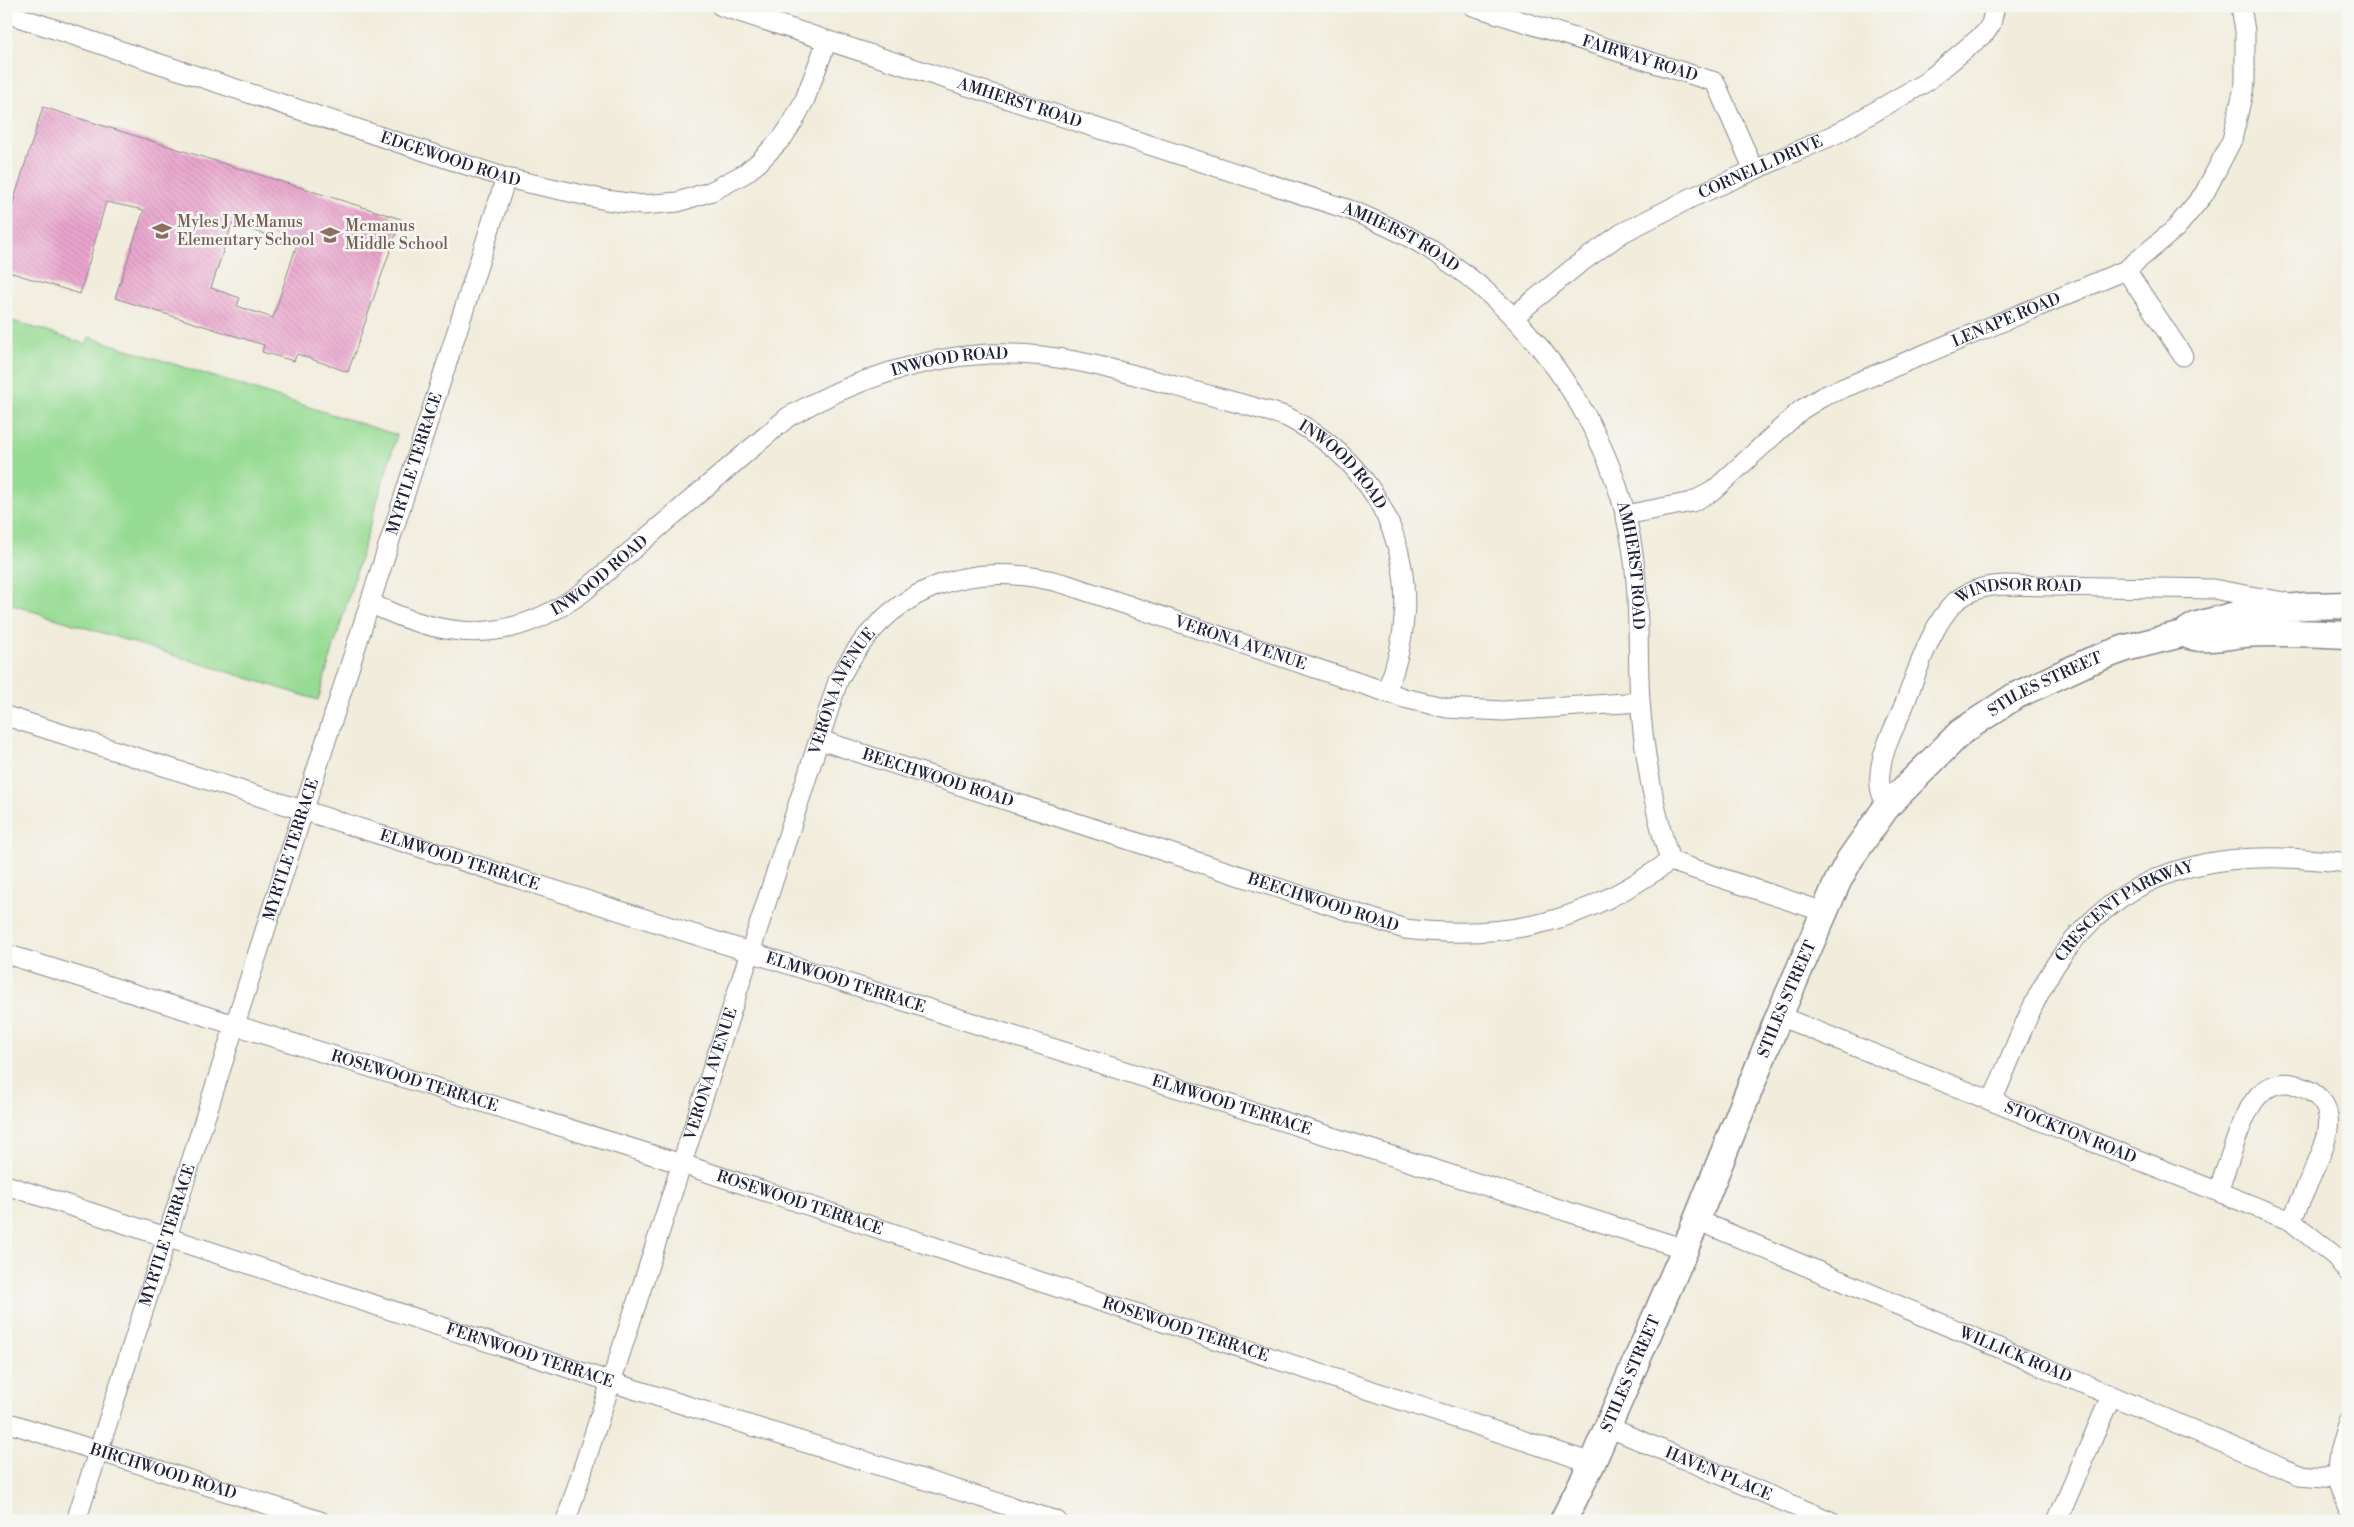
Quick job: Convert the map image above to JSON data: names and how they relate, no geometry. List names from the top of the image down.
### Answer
{
  "streets": {
    "main road": ["STILES STREET"],
    "street": [
      "FAIRWAY ROAD",
      "AMHERST ROAD",
      "EDGEWOOD ROAD",
      "CORNELL DRIVE",
      "LENAPE ROAD",
      "INWOOD ROAD",
      "MYRTLE TERRACE",
      "WINDSOR ROAD",
      "VERONA AVENUE",
      "BEECHWOOD ROAD",
      "ELMWOOD TERRACE",
      "CRESCENT PARKWAY",
      "ROSEWOOD TERRACE",
      "STOCKTON ROAD",
      "WILLICK ROAD",
      "FERNWOOD TERRACE",
      "BIRCHWOOD ROAD",
      "HAVEN PLACE"
    ]
  },
  "crossings": [
    ["FAIRWAY ROAD", "CORNELL DRIVE"],
    ["AMHERST ROAD", "EDGEWOOD ROAD"],
    ["AMHERST ROAD", "CORNELL DRIVE"],
    ["AMHERST ROAD", "LENAPE ROAD"],
    ["AMHERST ROAD", "VERONA AVENUE"],
    ["AMHERST ROAD", "BEECHWOOD ROAD"],
    ["EDGEWOOD ROAD", "MYRTLE TERRACE"],
    ["INWOOD ROAD", "MYRTLE TERRACE"],
    ["INWOOD ROAD", "VERONA AVENUE"],
    ["MYRTLE TERRACE", "ELMWOOD TERRACE"],
    ["MYRTLE TERRACE", "ROSEWOOD TERRACE"],
    ["MYRTLE TERRACE", "FERNWOOD TERRACE"],
    ["MYRTLE TERRACE", "BIRCHWOOD ROAD"],
    ["WINDSOR ROAD", "STILES STREET"],
    ["VERONA AVENUE", "BEECHWOOD ROAD"],
    ["VERONA AVENUE", "ELMWOOD TERRACE"],
    ["VERONA AVENUE", "ROSEWOOD TERRACE"],
    ["VERONA AVENUE", "FERNWOOD TERRACE"],
    ["STILES STREET", "ELMWOOD TERRACE"],
    ["STILES STREET", "ROSEWOOD TERRACE"],
    ["STILES STREET", "STOCKTON ROAD"],
    ["STILES STREET", "WILLICK ROAD"],
    ["STILES STREET", "HAVEN PLACE"],
    ["CRESCENT PARKWAY", "STOCKTON ROAD"]
  ],
  "places": {
    "school or university": ["Myles J McManus Elementary School", "Mcmanus Middle School"]
  }
}
